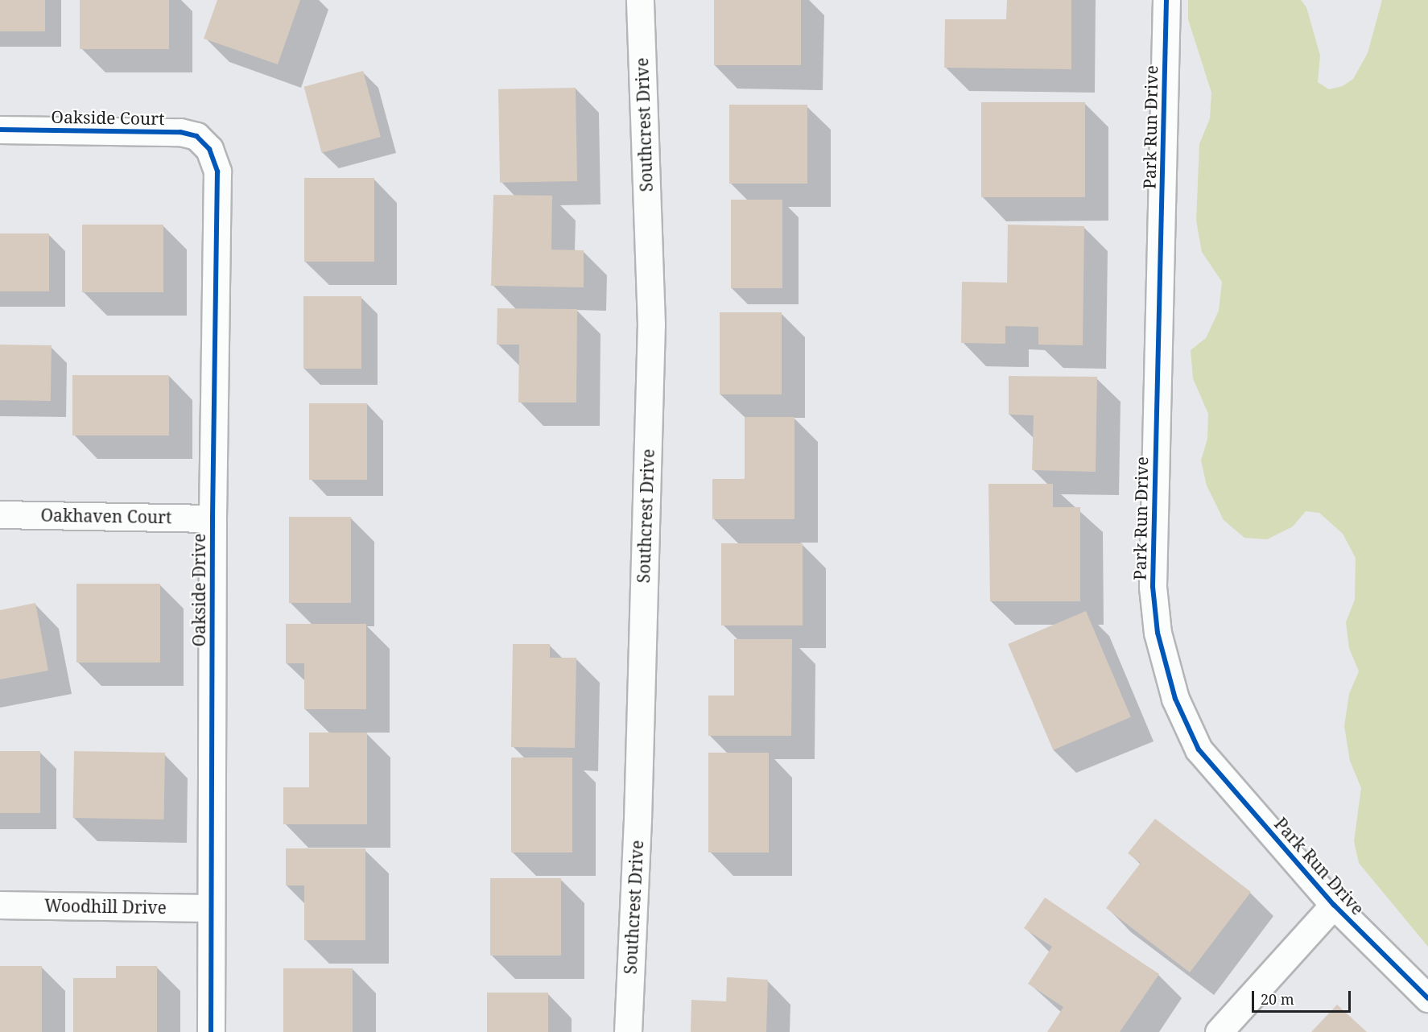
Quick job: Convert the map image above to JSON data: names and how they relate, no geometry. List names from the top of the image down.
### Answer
{
  "streets": {
    "street": [
      "Oakside Court",
      "Southcrest Drive",
      "Park Run Drive",
      "Oakhaven Court",
      "Oakside Drive",
      "Woodhill Drive"
    ]
  },
  "crossings": [
    ["Oakside Court", "Oakside Drive"],
    ["Oakhaven Court", "Oakside Drive"],
    ["Oakside Drive", "Woodhill Drive"]
  ],
  "scale_bar": "20 m"
}
